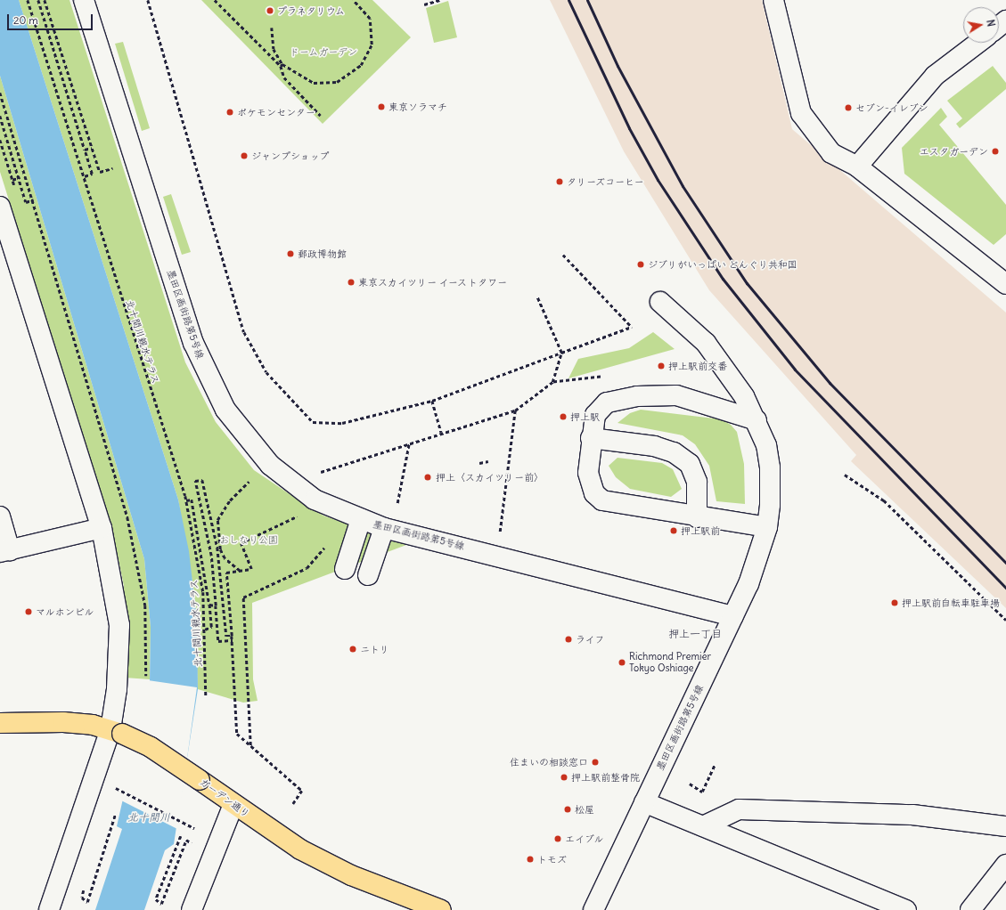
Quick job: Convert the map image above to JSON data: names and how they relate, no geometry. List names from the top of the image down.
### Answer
{
  "streets": {
    "main road": ["ガーデン通り"],
    "street": ["墨田区画街路第5号線"],
    "path": ["北十間川親水テラス"]
  },
  "districts": ["押上一丁目"],
  "water": ["北十間川"],
  "parks": ["ドームガーデン", "おしなり公園"],
  "places": [
    "プラネタリウム",
    "東京ソラマチ",
    "セブン-イレブン",
    "ポケモンセンター",
    "エスタガーデン",
    "ジャンプショップ",
    "タリーズコーヒー",
    "郵政博物館",
    "ジブリがいっぱい どんぐり共和国",
    "東京スカイツリー イーストタワー",
    "押上駅前交番",
    "押上駅",
    "押上〈スカイツリー前〉",
    "押上駅前",
    "押上駅前自転車駐車場",
    "マルホンビル",
    "ライフ",
    "ニトリ",
    "Richmond Premier Tokyo Oshiage",
    "住まいの相談窓口",
    "押上駅前整骨院",
    "松屋",
    "エイブル",
    "トモズ"
  ],
  "scale_bar": "20 m",
  "north": "right"
}
